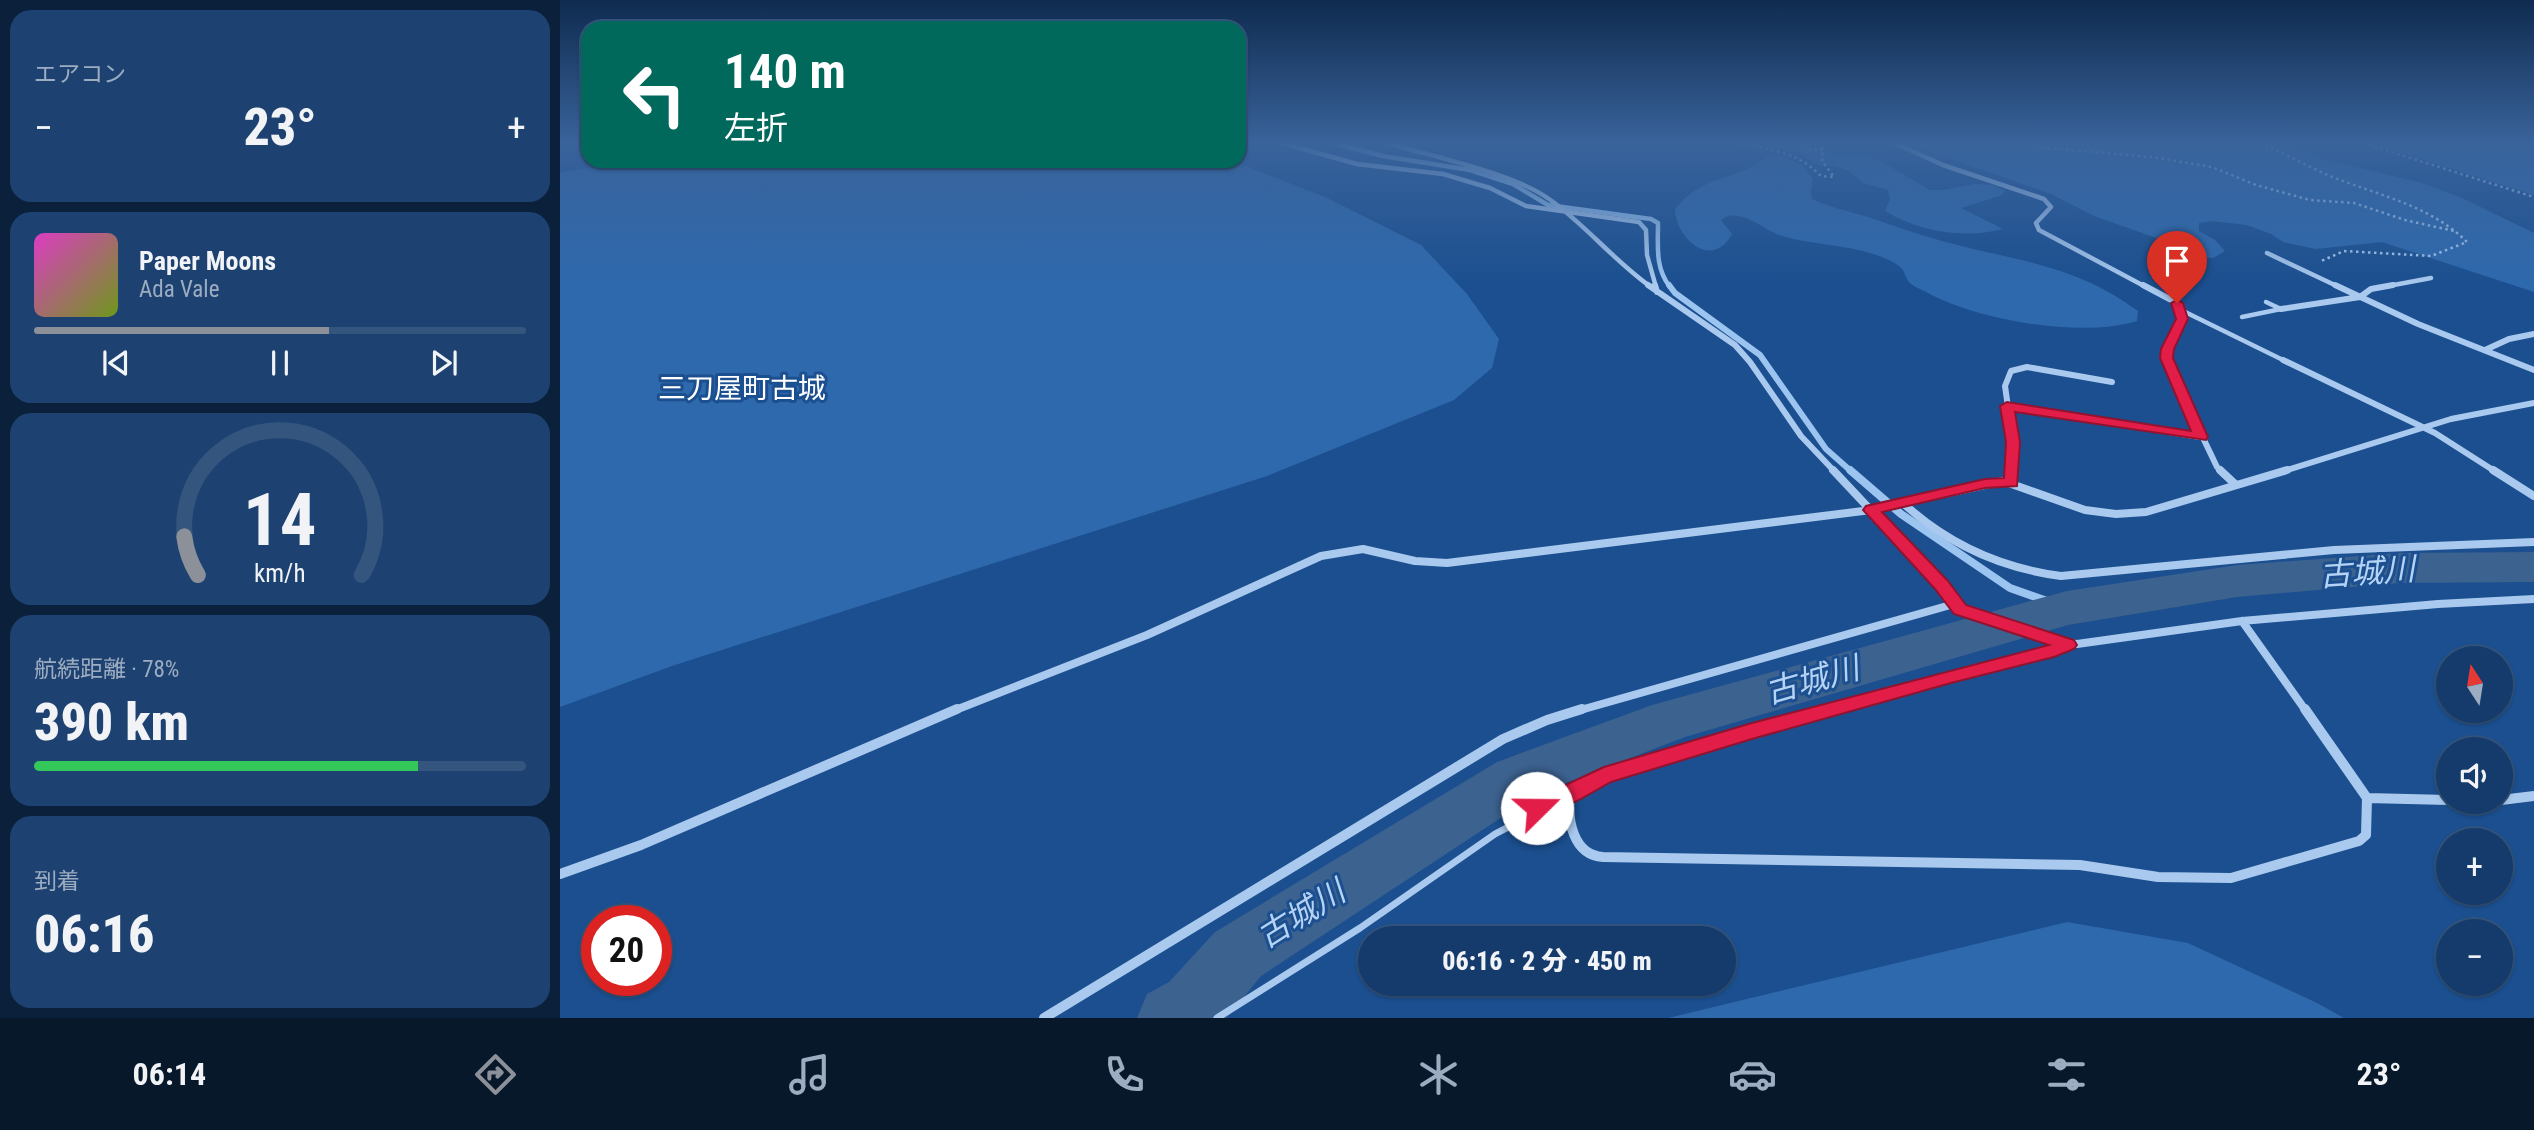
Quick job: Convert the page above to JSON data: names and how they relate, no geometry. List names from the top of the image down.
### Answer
{
  "districts": ["三刀屋町古城"],
  "water": ["古城川"],
  "north": "top",
  "page": {
    "tile": [
      "エアコン",
      ["航続距離 · 78%", "390 km"],
      ["到着", "06:16"]
    ],
    "turn": ["140 m", "左折"],
    "heat": ["−", "23°", "+"],
    "song": ["Paper Moons", "Ada Vale"],
    "map_buttons": ["+", "−"],
    "limit": "20",
    "trip": "06:16 · 2 分 · 450 m",
    "tabs": ["06:14", "23°"],
    "gauge": ["14", "km/h"]
  }
}
